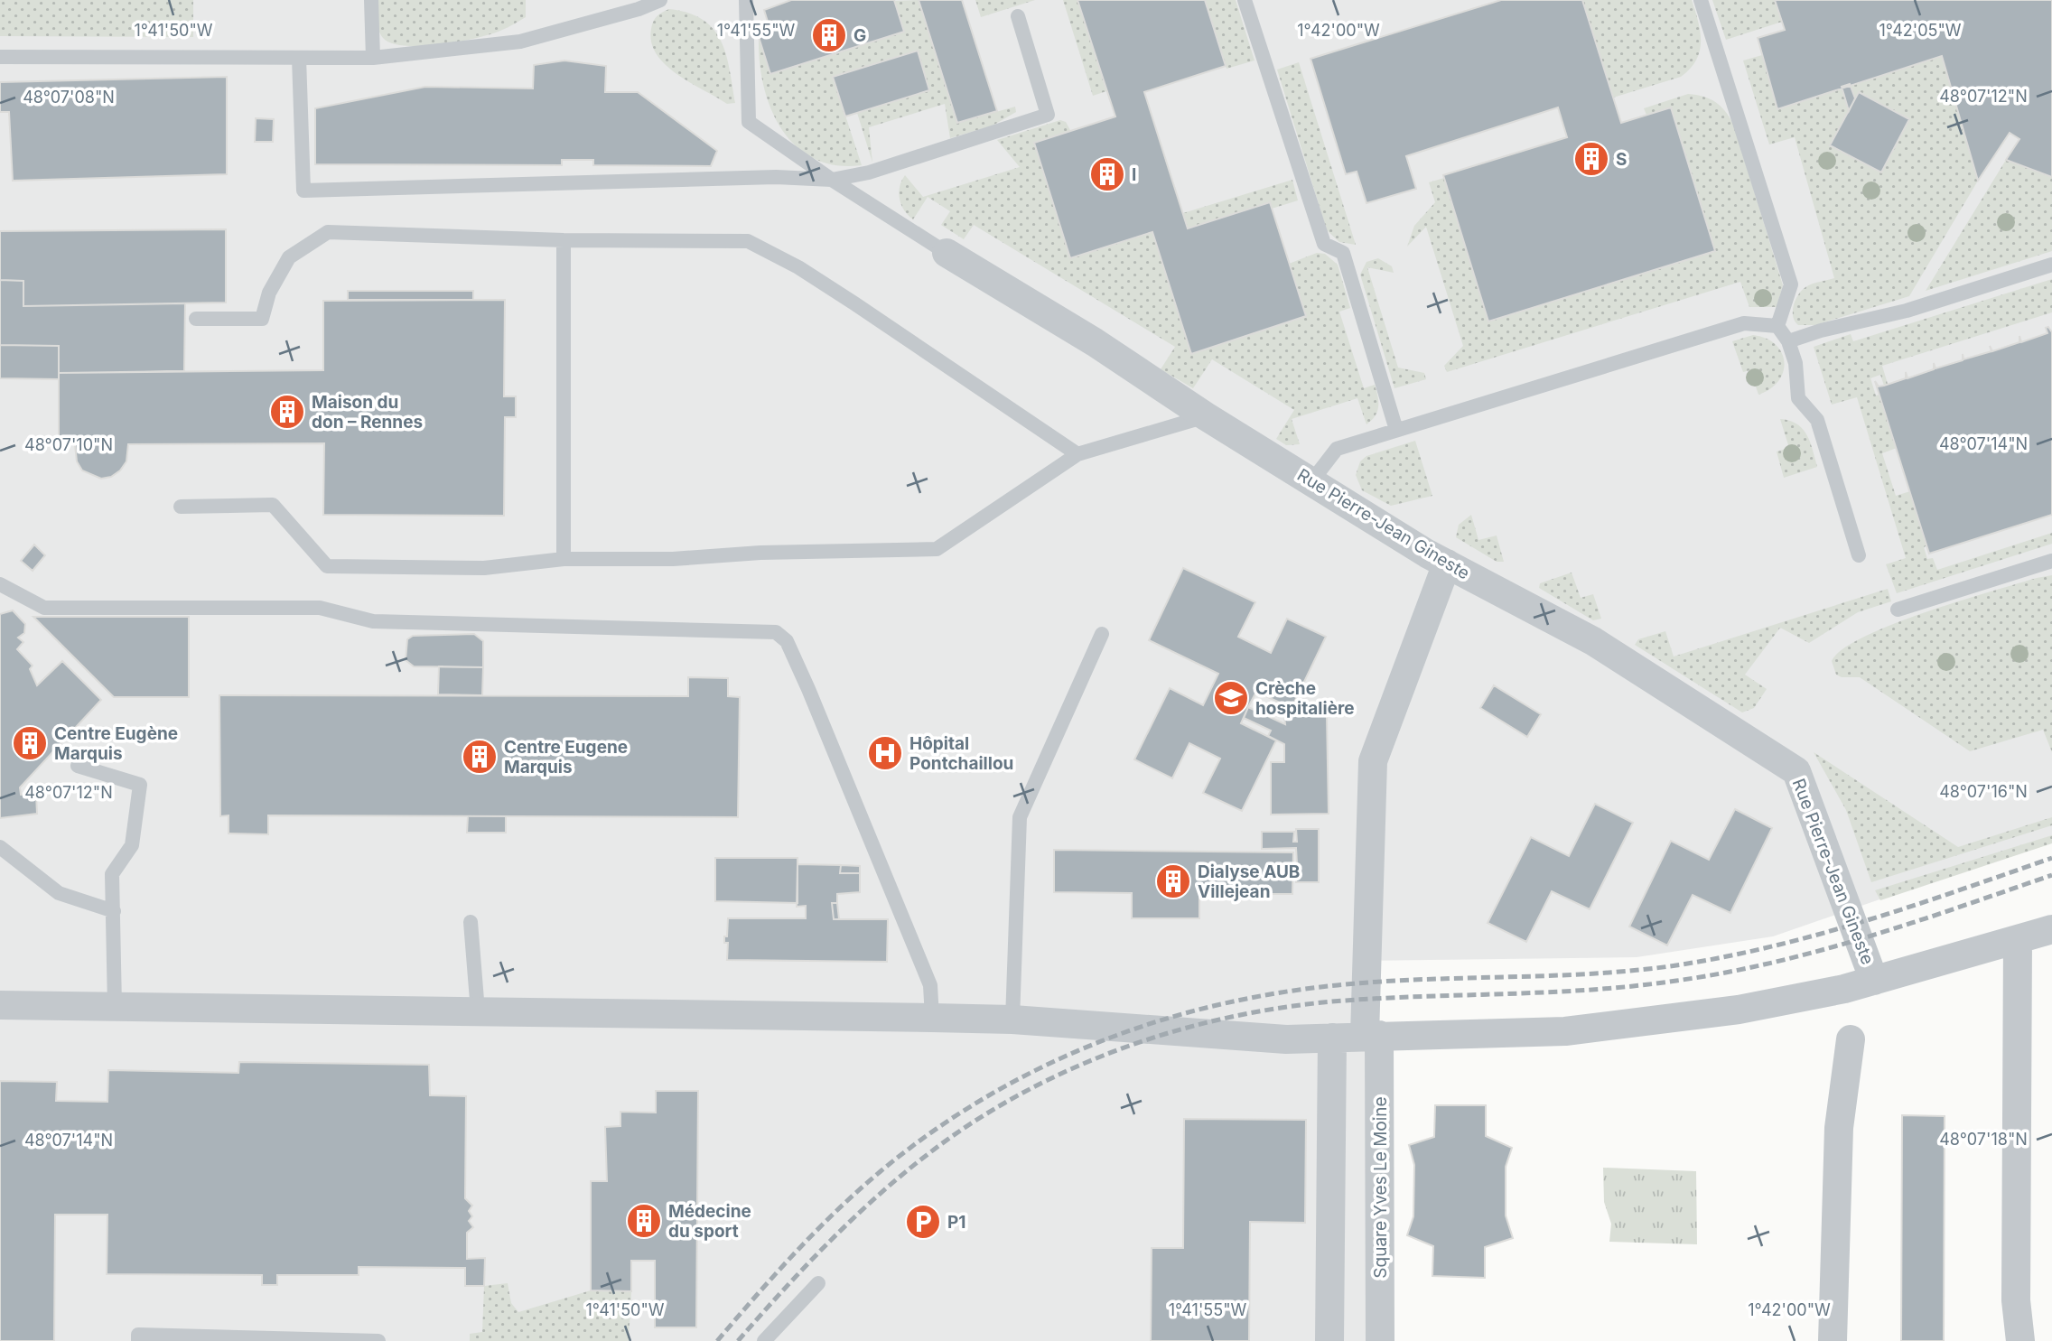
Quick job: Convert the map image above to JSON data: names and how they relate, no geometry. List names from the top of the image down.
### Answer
{
  "streets": {
    "street": ["Rue Pierre-Jean Gineste", "Square Yves Le Moine"]
  },
  "crossings": [
    ["Rue Pierre-Jean Gineste", "Square Yves Le Moine"]
  ],
  "places": {
    "building": [
      "G",
      "S",
      "I",
      "Maison du don – Rennes",
      "Centre Eugène Marquis",
      "Centre Eugene Marquis",
      "Dialyse AUB Villejean",
      "Médecine du sport"
    ],
    "school or university": ["Crèche hospitalière"],
    "hospital": ["Hôpital Pontchaillou"],
    "parking": ["P1"]
  },
  "coordinates": [
    "1°41'50\"W",
    "1°41'55\"W",
    "1°42'00\"W",
    "1°42'05\"W",
    "48°07'12\"N",
    "48°07'08\"N",
    "48°07'14\"N",
    "48°07'10\"N",
    "48°07'16\"N",
    "48°07'18\"N"
  ]
}
